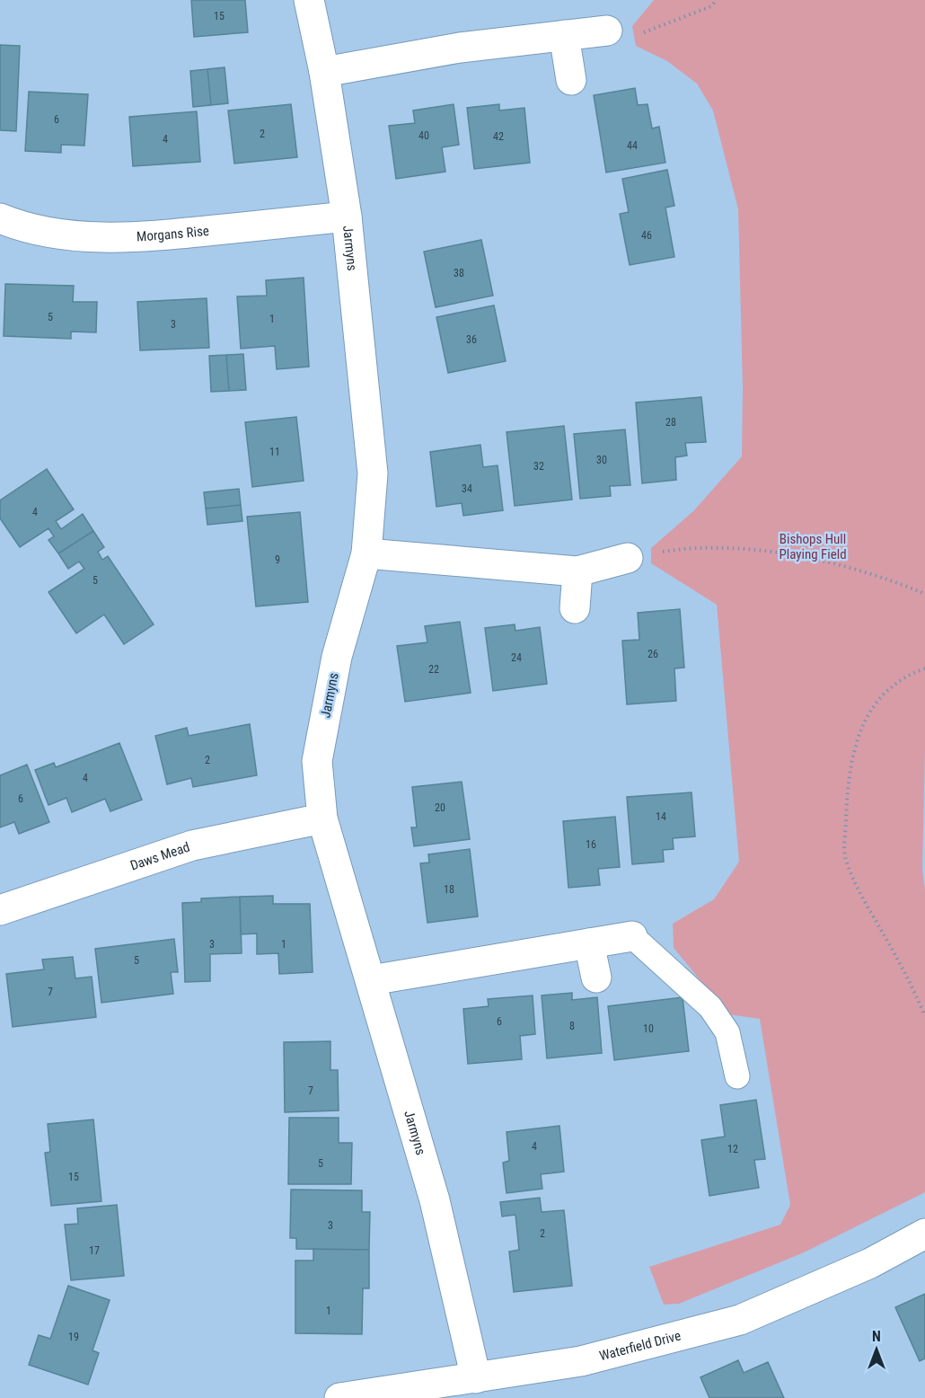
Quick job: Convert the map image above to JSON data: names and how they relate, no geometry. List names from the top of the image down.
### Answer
{
  "streets": {
    "street": [
      "Morgans Rise",
      "Jarmyns",
      "Daws Mead",
      "Waterfield Drive"
    ]
  },
  "crossings": [
    ["Morgans Rise", "Jarmyns"],
    ["Jarmyns", "Daws Mead"],
    ["Jarmyns", "Waterfield Drive"]
  ],
  "parks": ["Bishops Hull Playing Field"],
  "house_numbers": [
    "15",
    "6",
    "2",
    "40",
    "42",
    "4",
    "44",
    "46",
    "38",
    "5",
    "1",
    "3",
    "36",
    "28",
    "11",
    "30",
    "32",
    "34",
    "4",
    "9",
    "5",
    "26",
    "24",
    "22",
    "2",
    "4",
    "6",
    "20",
    "14",
    "16",
    "18",
    "3",
    "1",
    "5",
    "7",
    "6",
    "8",
    "10",
    "7",
    "4",
    "12",
    "5",
    "15",
    "3",
    "2",
    "17",
    "1",
    "19"
  ],
  "north": "top"
}
